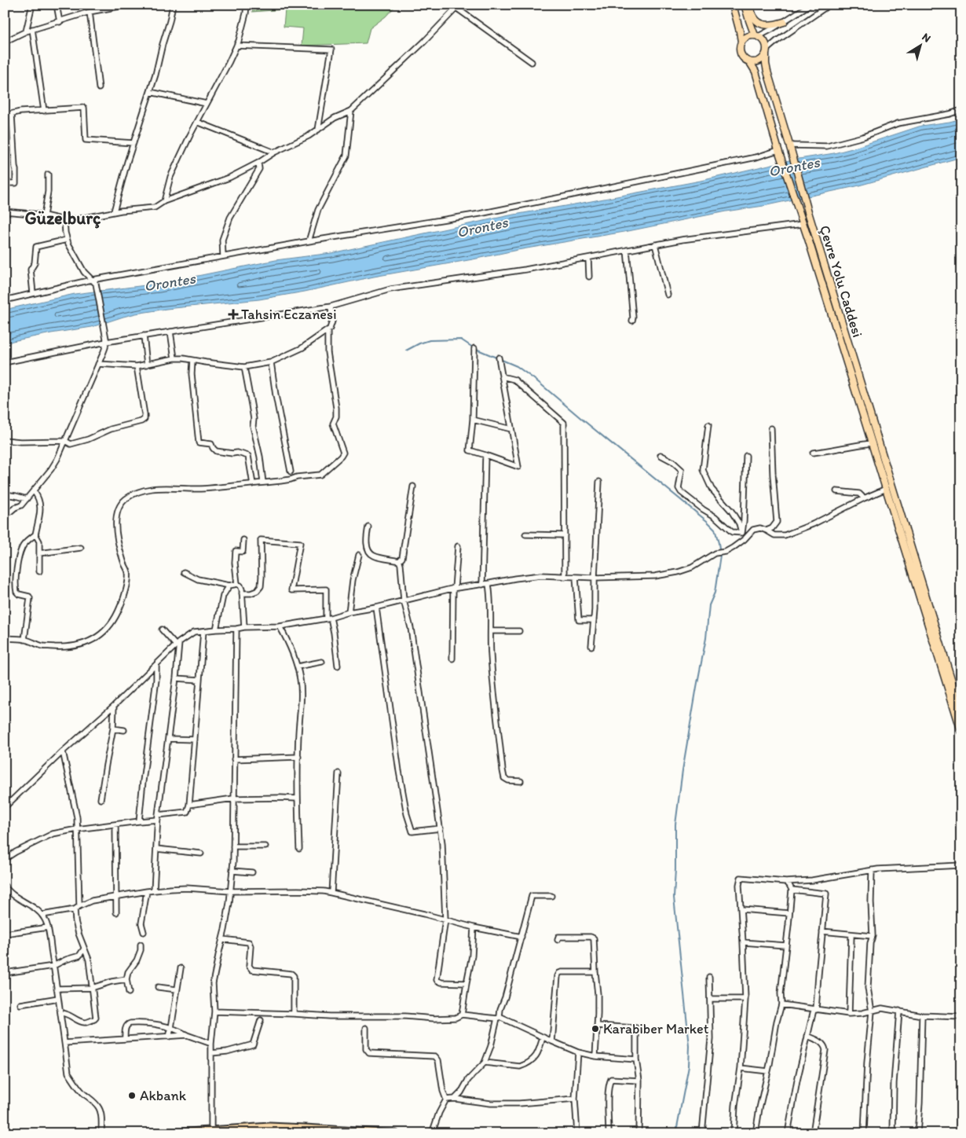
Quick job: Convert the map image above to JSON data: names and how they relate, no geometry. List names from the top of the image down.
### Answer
{
  "streets": {
    "highway": ["Çevre Yolu Caddesi"]
  },
  "districts": ["Güzelburç"],
  "water": ["Orontes"],
  "places": {
    "health": ["Tahsin Eczanesi"],
    "other": ["Karabiber Market", "Akbank"]
  },
  "north": "top right"
}
